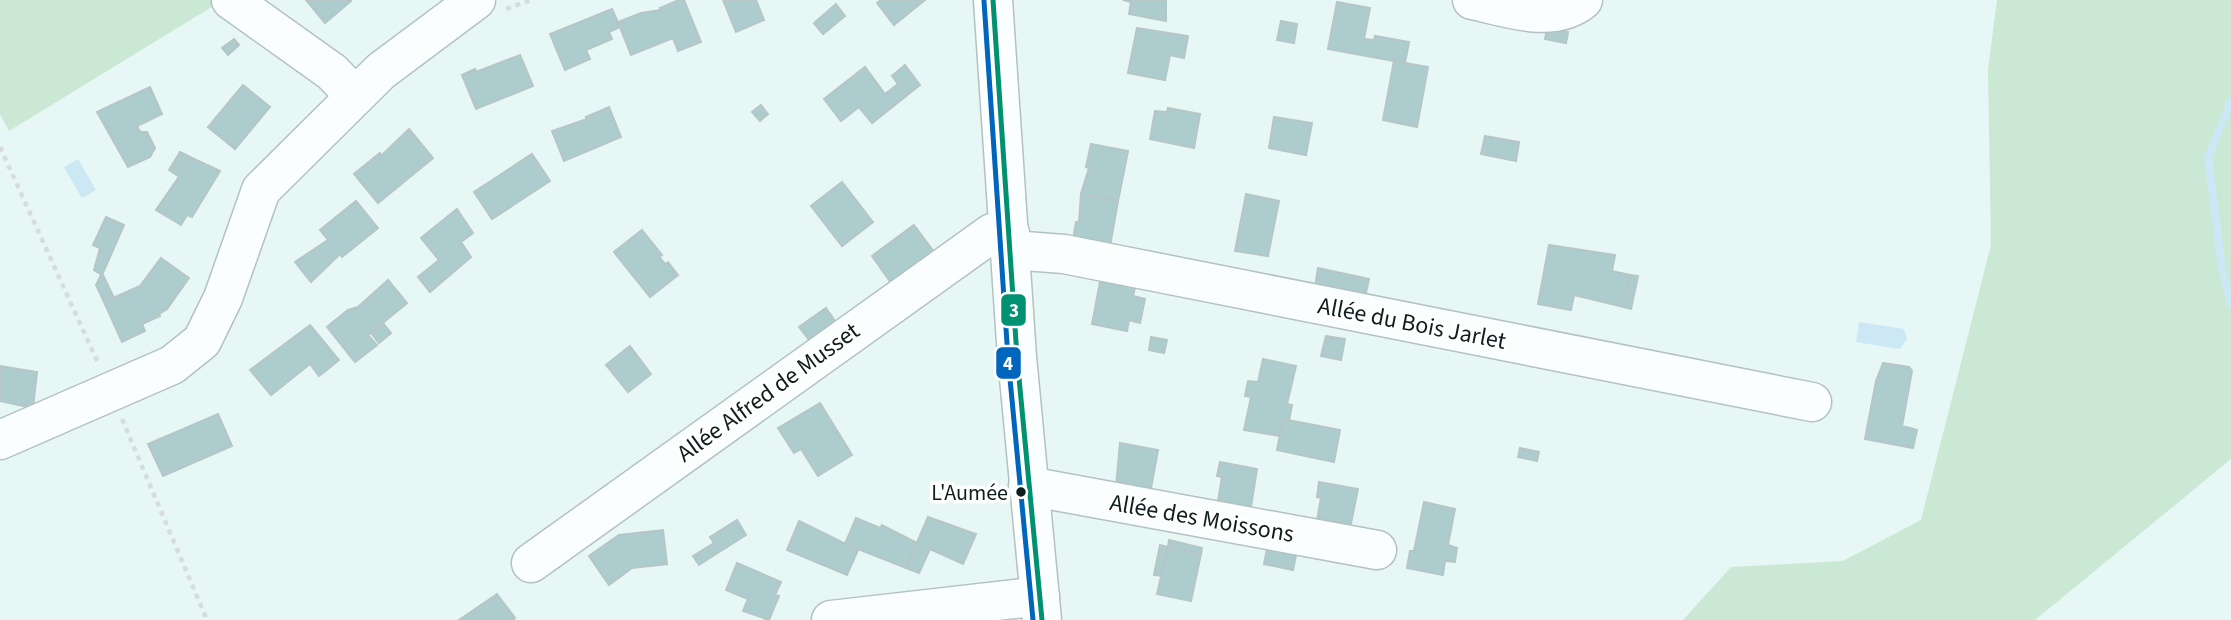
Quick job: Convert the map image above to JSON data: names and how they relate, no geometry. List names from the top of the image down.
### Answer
{
  "streets": {
    "street": ["Allée du Bois Jarlet", "Allée Alfred de Musset", "Allée des Moissons"]
  },
  "crossings": [
    ["Allée du Bois Jarlet", "Allée Alfred de Musset"]
  ],
  "places": ["L'Aumée"],
  "lines": ["transit line 3", "transit line 4"]
}
